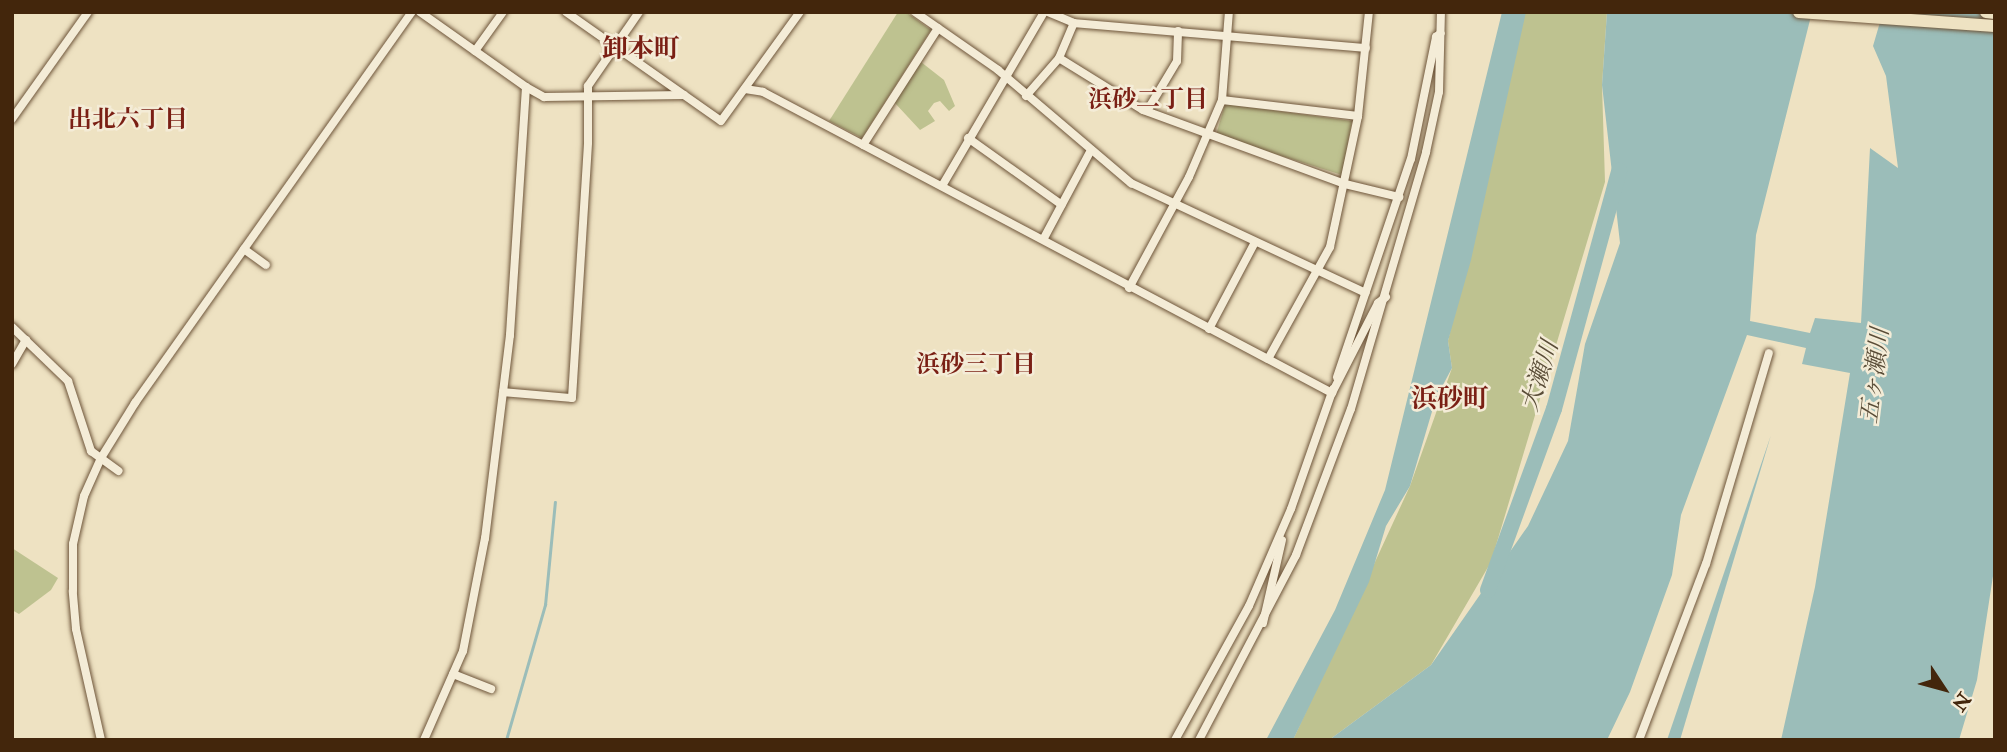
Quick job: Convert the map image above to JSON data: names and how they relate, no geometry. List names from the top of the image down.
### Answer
{
  "districts": [
    "卸本町",
    "浜砂二丁目",
    "出北六丁目",
    "浜砂三丁目",
    "浜砂町"
  ],
  "water": ["大瀬川", "五ヶ瀬川"],
  "north": "bottom right"
}
